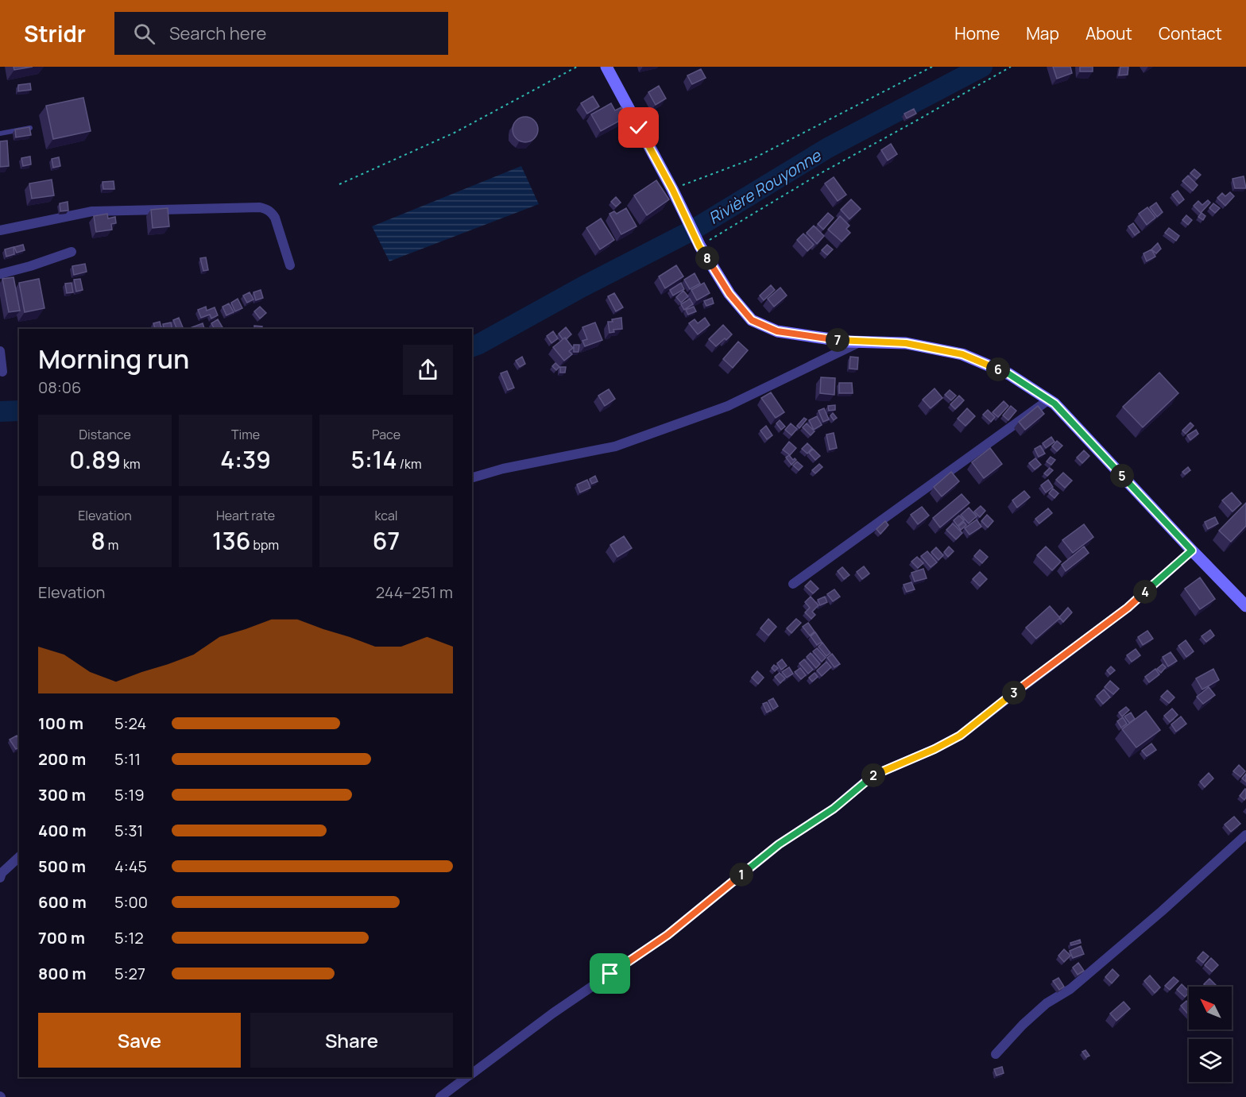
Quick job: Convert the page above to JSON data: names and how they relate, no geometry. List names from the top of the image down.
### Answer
{
  "water": ["Rivière Rouyonne"],
  "north": "top left",
  "page": {
    "header": "Stridr",
    "search": "Search here",
    "nav": [
      "Home",
      "Map",
      "About",
      "Contact"
    ],
    "pins": [
      "8",
      "7",
      "6",
      "5",
      "4",
      "3",
      "2",
      "1"
    ],
    "heading": ["Morning run", "08:06"],
    "stats": [
      ["Distance", "0.89 km"],
      ["Time", "4:39"],
      ["Pace", "5:14 /km"],
      ["Elevation", "8 m"],
      ["Heart rate", "136 bpm"],
      ["kcal", "67"]
    ],
    "chart": ["Elevation", "244–251 m"],
    "list": [
      {
        "name": "100 m",
        "note": "5:24"
      },
      {
        "name": "200 m",
        "note": "5:11"
      },
      {
        "name": "300 m",
        "note": "5:19"
      },
      {
        "name": "400 m",
        "note": "5:31"
      },
      {
        "name": "500 m",
        "note": "4:45"
      },
      {
        "name": "600 m",
        "note": "5:00"
      },
      {
        "name": "700 m",
        "note": "5:12"
      },
      {
        "name": "800 m",
        "note": "5:27"
      }
    ],
    "buttons": ["Save", "Share"]
  }
}
